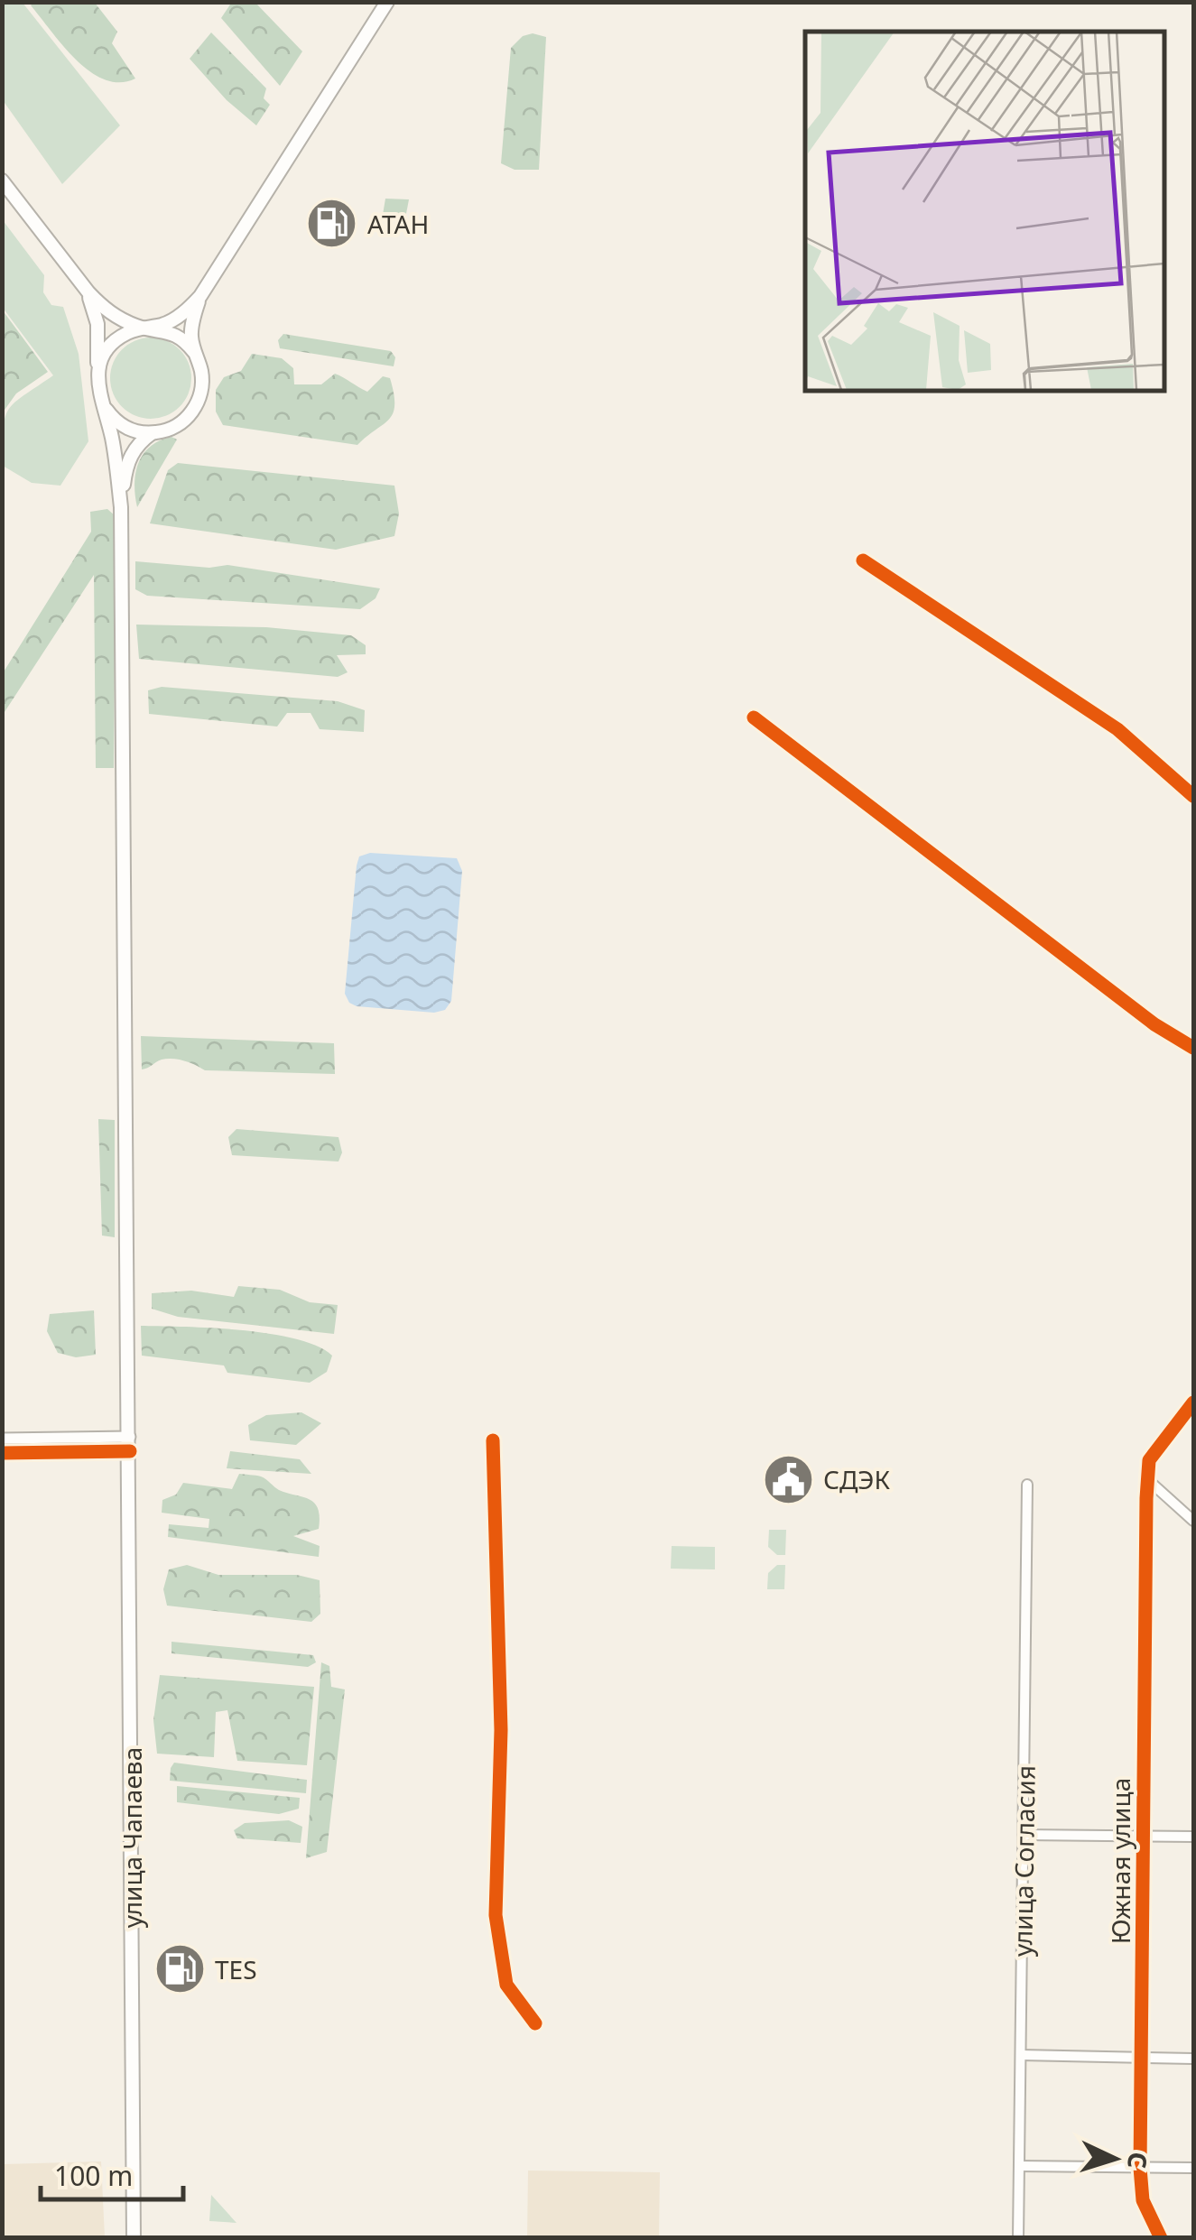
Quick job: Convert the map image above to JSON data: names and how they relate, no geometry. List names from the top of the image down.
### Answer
{
  "streets": {
    "main road": ["улица Чапаева"],
    "street": ["улица Согласия", "Южная улица"]
  },
  "places": {
    "fuel station": ["АТАН", "TES"],
    "public building": ["СДЭК"]
  },
  "scale_bar": "100 m",
  "north": "right"
}
